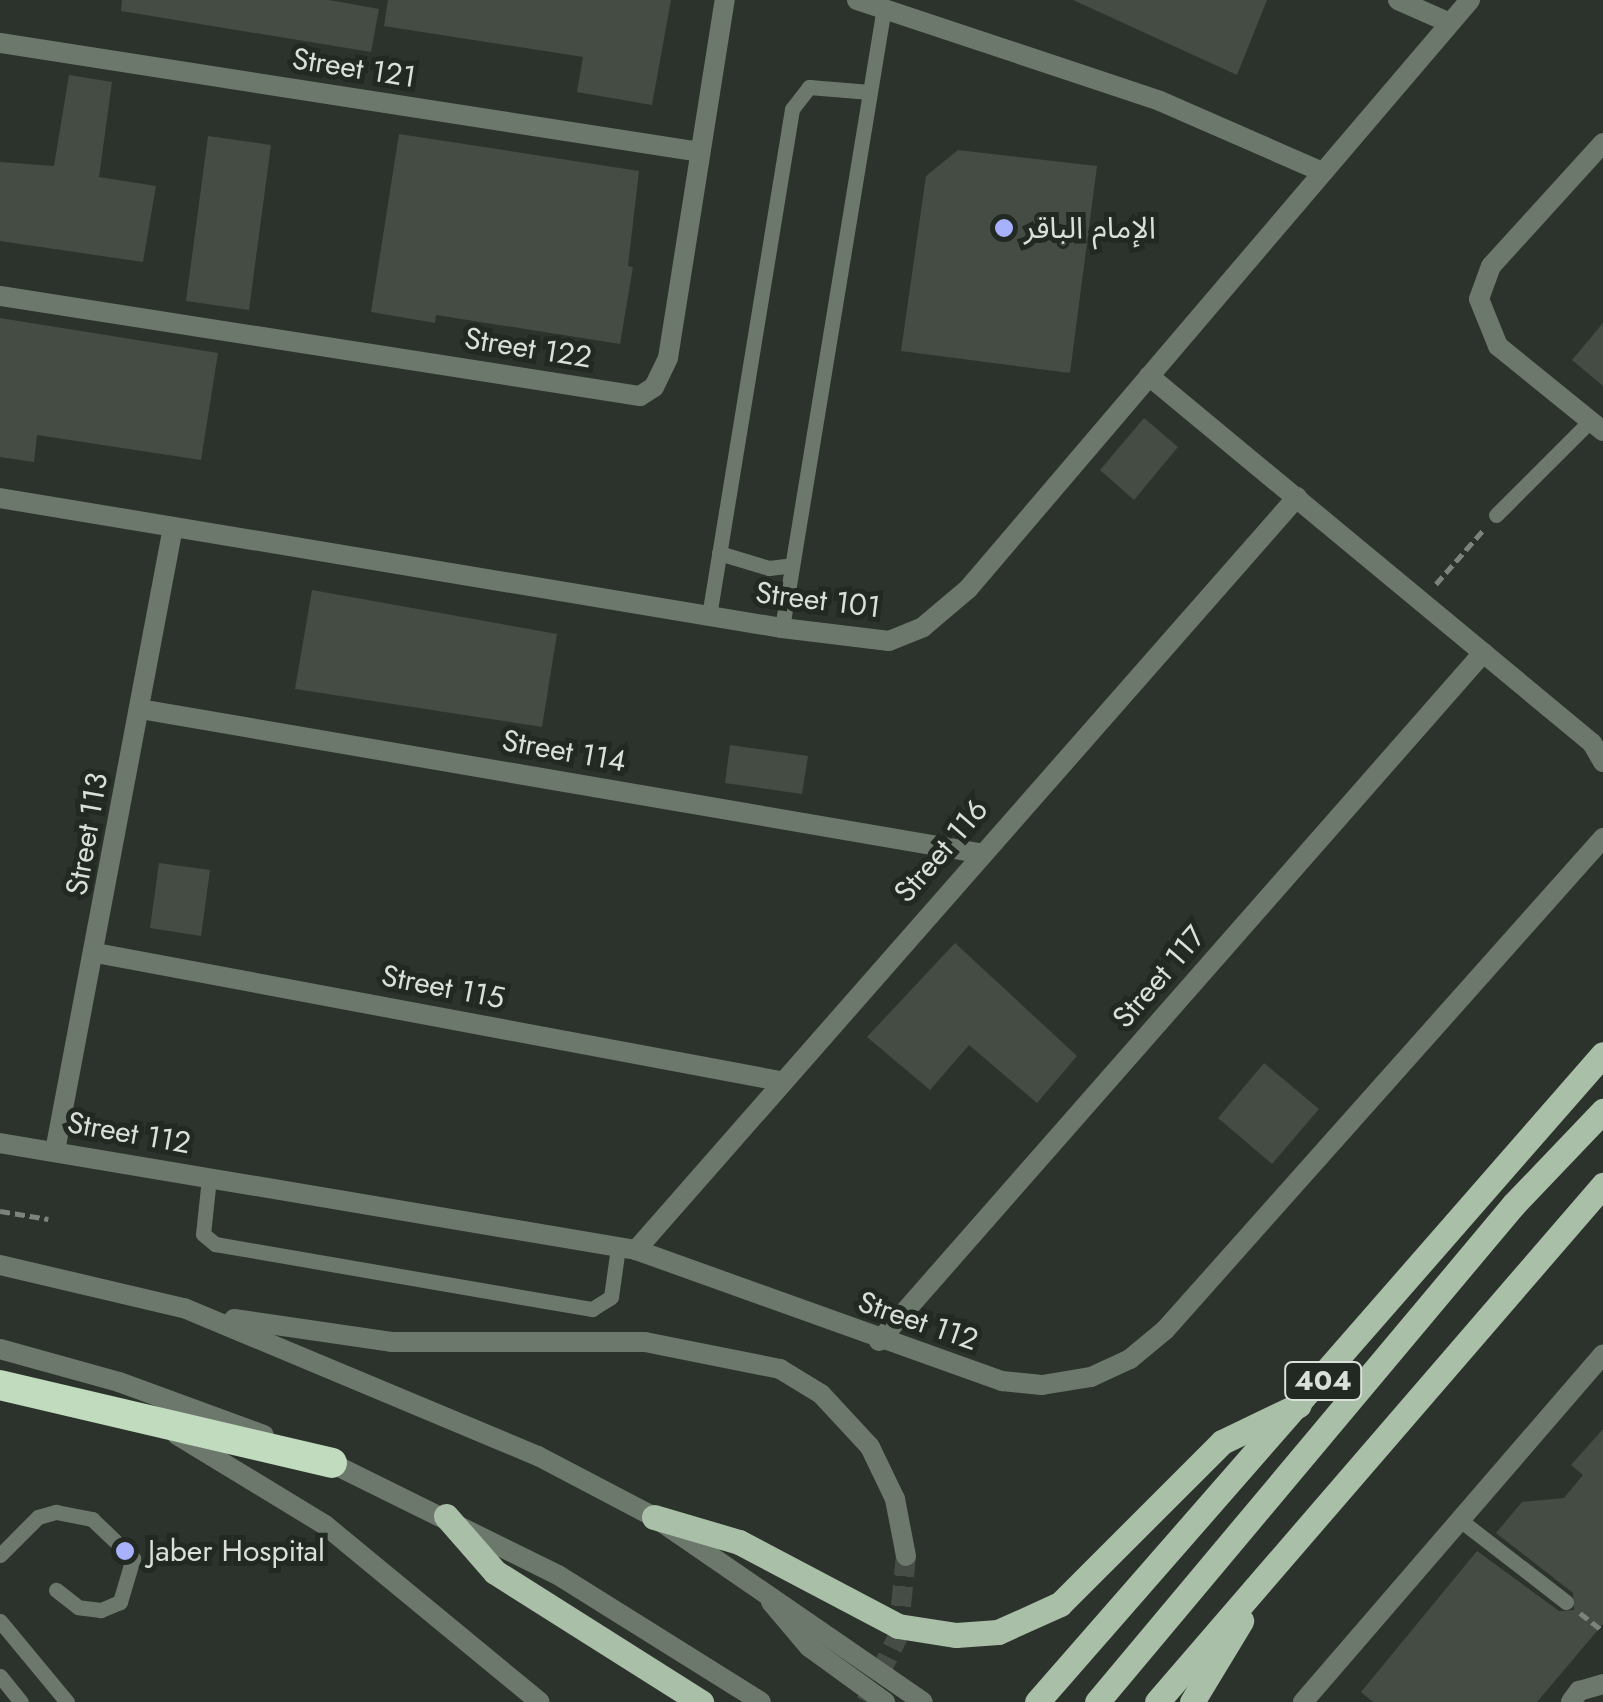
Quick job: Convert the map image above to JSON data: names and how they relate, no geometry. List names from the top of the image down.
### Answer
{
  "streets": {
    "main road": ["404"],
    "street": [
      "Street 121",
      "Street 122",
      "Street 101",
      "Street 114",
      "Street 113",
      "Street 116",
      "Street 117",
      "Street 115",
      "Street 112"
    ]
  },
  "crossings": [
    ["Street 121", "Street 122"],
    ["Street 101", "Street 113"],
    ["Street 114", "Street 113"],
    ["Street 114", "Street 116"],
    ["Street 113", "Street 115"],
    ["Street 113", "Street 112"],
    ["Street 116", "Street 115"],
    ["Street 116", "Street 112"],
    ["Street 117", "Street 112"]
  ],
  "places": ["الإمام الباقر", "Jaber Hospital"]
}
